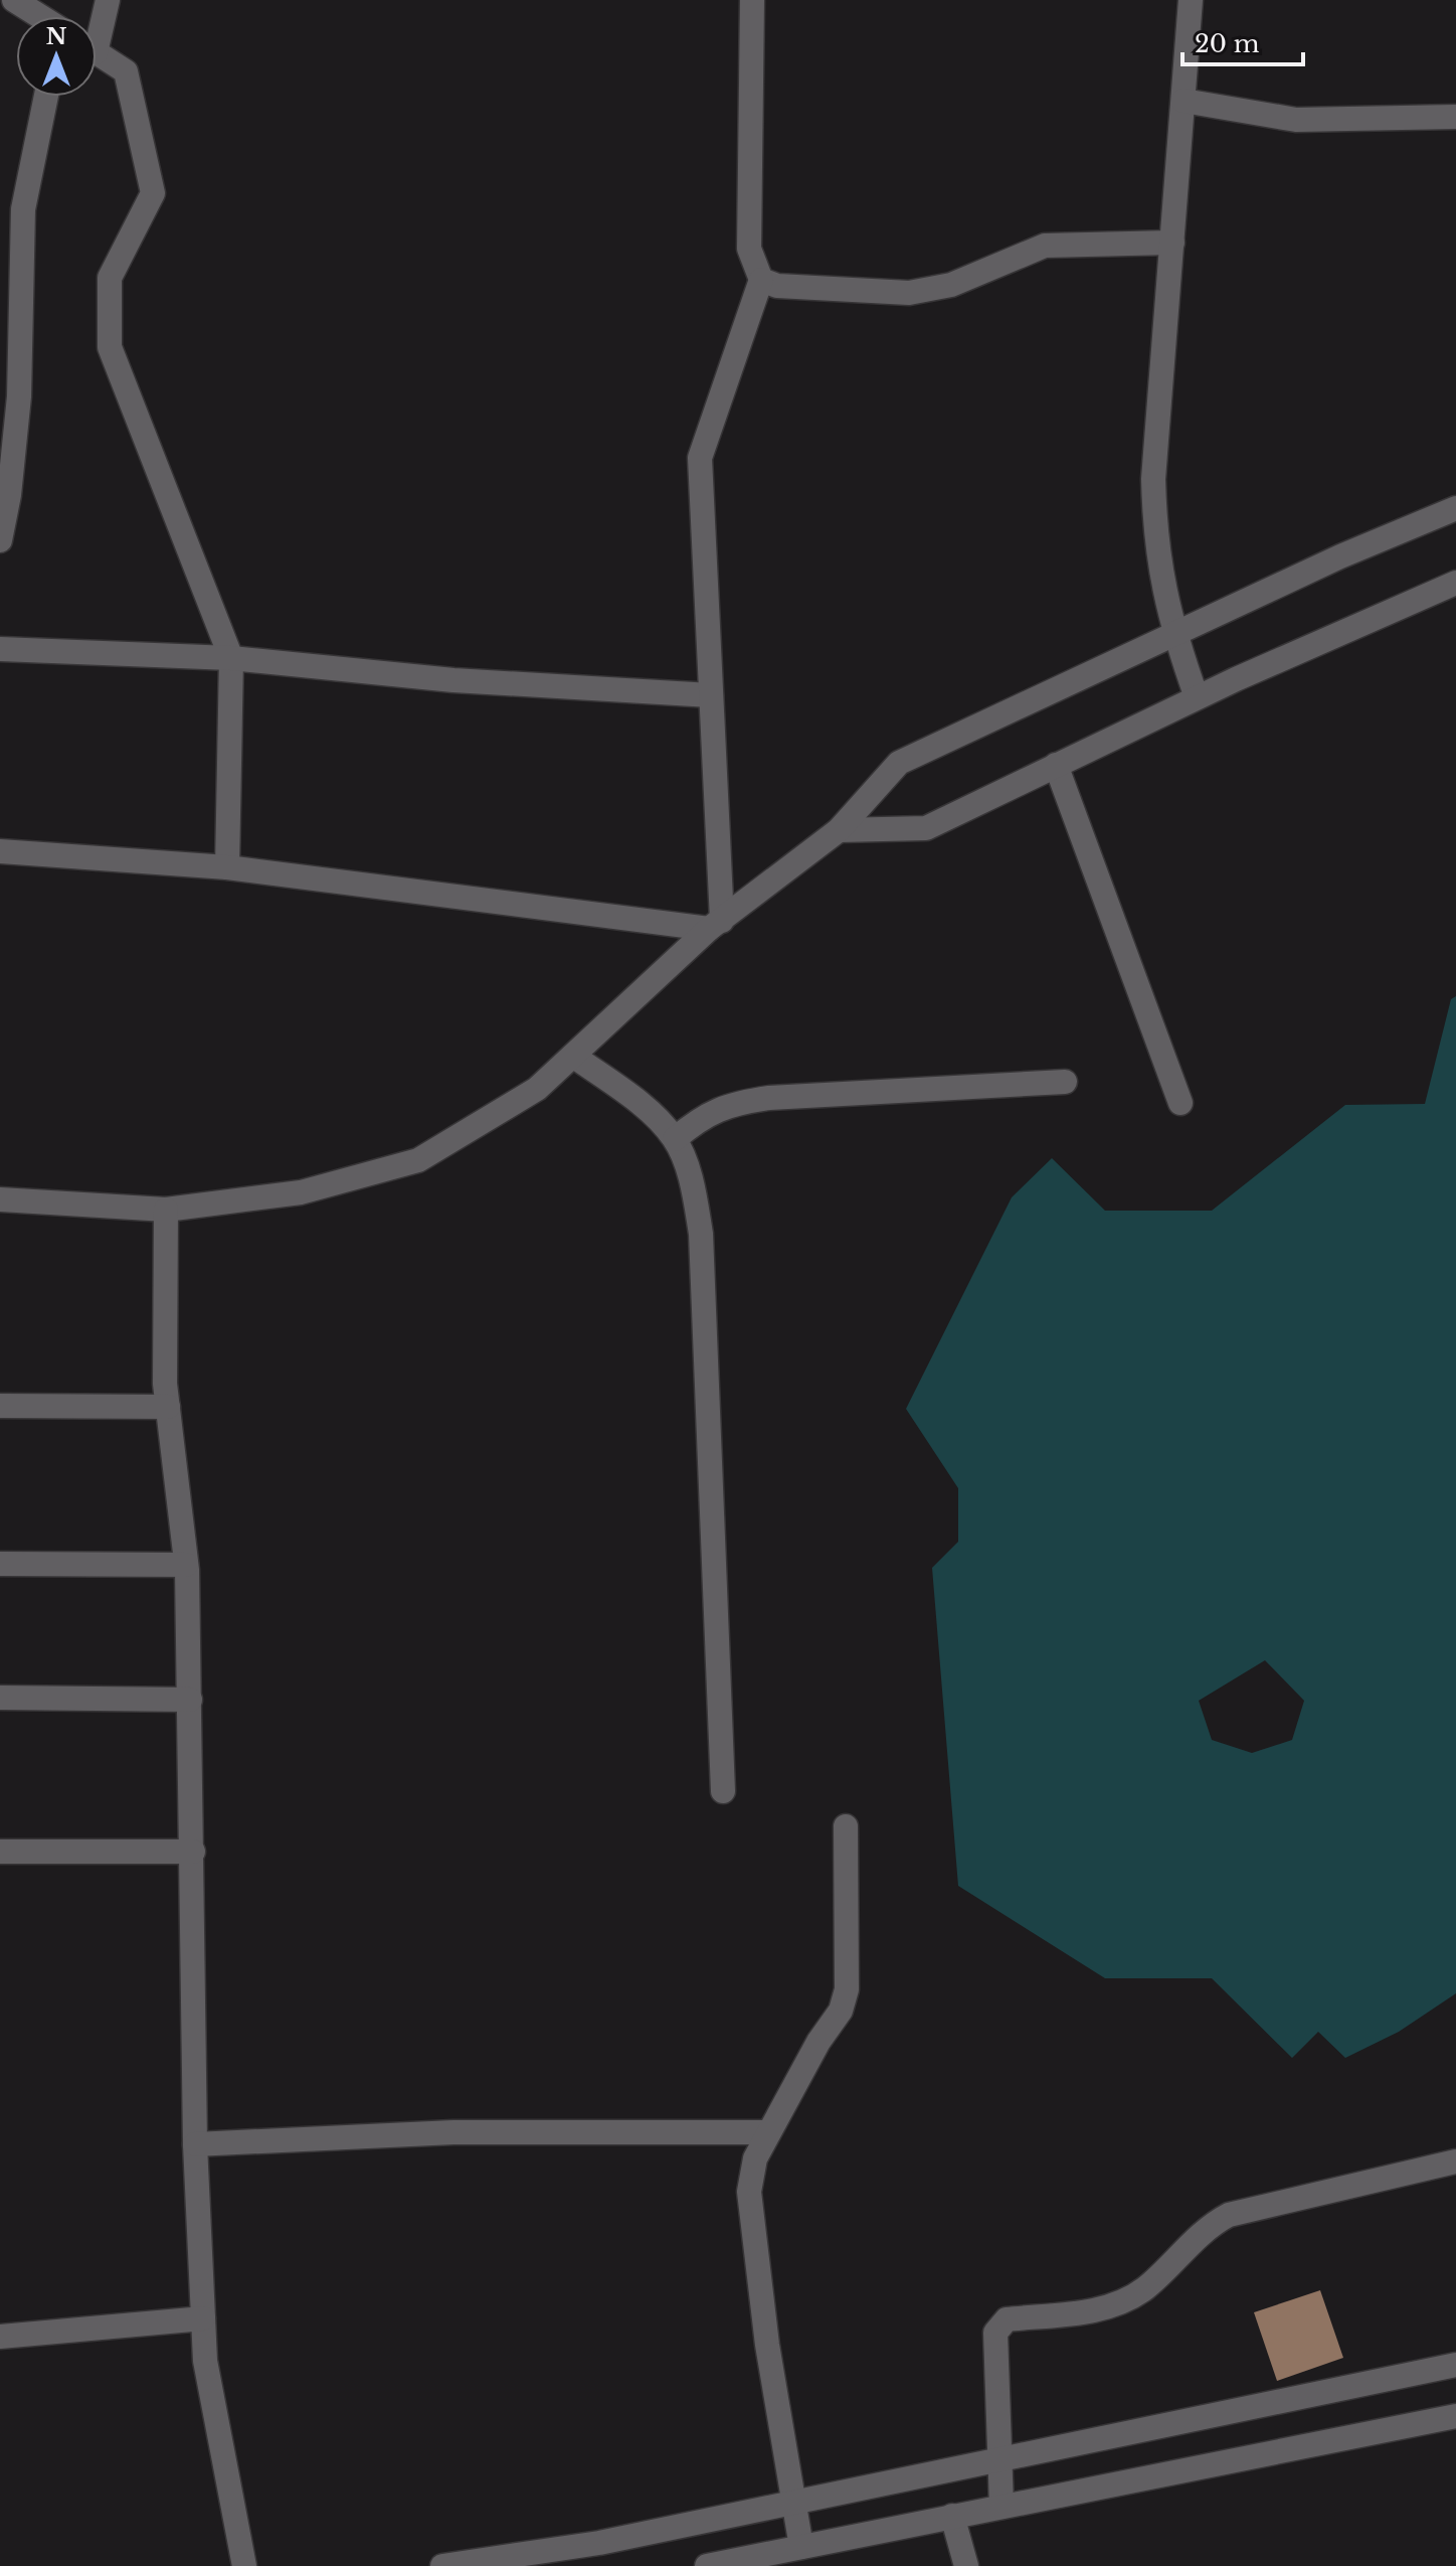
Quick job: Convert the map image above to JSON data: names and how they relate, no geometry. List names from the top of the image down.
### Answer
{
  "scale_bar": "20 m",
  "north": "top"
}
